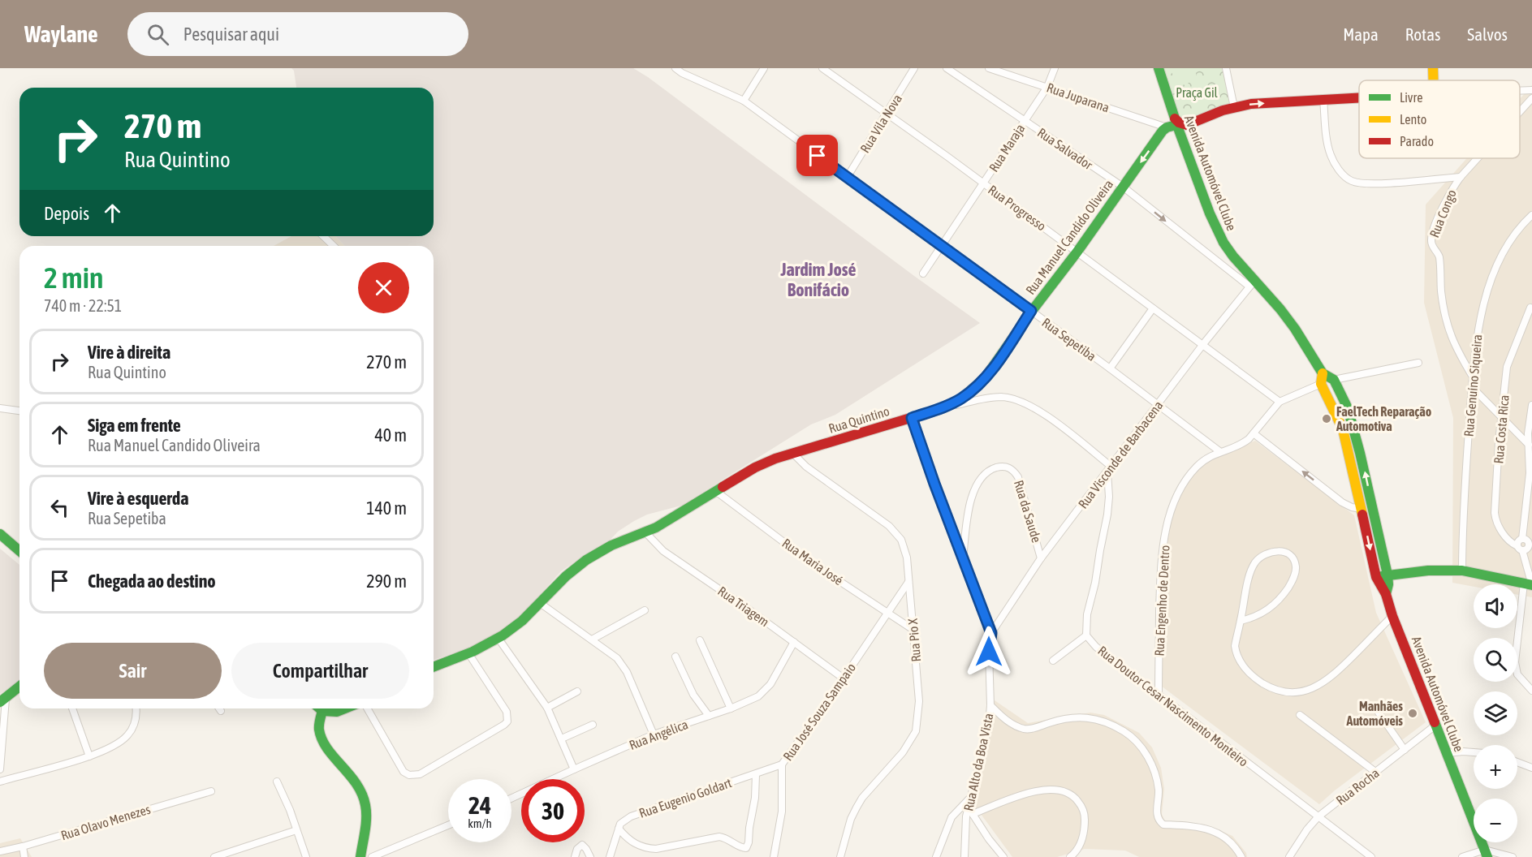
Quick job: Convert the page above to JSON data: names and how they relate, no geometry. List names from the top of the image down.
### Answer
{
  "streets": {
    "main road": ["Avenida Automóvel Clube", "Rua Manuel Candido Oliveira", "Rua Quintino"],
    "street": [
      "Rua Juparana",
      "Rua Vila Nova",
      "Rua Maraja",
      "Rua Salvador",
      "Rua Progresso",
      "Rua Congo",
      "Rua Sepetiba",
      "Rua Genuíno Siqueira",
      "Rua Costa Rica",
      "Rua Visconde de Barbacena",
      "Rua da Saude",
      "Rua Maria José",
      "Rua Engenho de Dentro",
      "Rua Triagem",
      "Rua Pio X",
      "Rua Doutor Cesar Nascimento Monteiro",
      "Rua José Souza Sampaio",
      "Rua Angélica",
      "Rua Alto da Boa Vista",
      "Rua Rocha",
      "Rua Eugenio Goldart",
      "Rua Olavo Menezes"
    ]
  },
  "crossings": [
    ["Rua Juparana", "Rua Maraja"],
    ["Rua Juparana", "Avenida Automóvel Clube"],
    ["Rua Juparana", "Rua Manuel Candido Oliveira"],
    ["Rua Vila Nova", "Rua Progresso"],
    ["Rua Vila Nova", "Rua Sepetiba"],
    ["Rua Maraja", "Rua Salvador"],
    ["Rua Maraja", "Rua Progresso"],
    ["Rua Maraja", "Rua Sepetiba"],
    ["Rua Salvador", "Avenida Automóvel Clube"],
    ["Rua Salvador", "Rua Manuel Candido Oliveira"],
    ["Rua Salvador", "Rua Visconde de Barbacena"],
    ["Avenida Automóvel Clube", "Rua Manuel Candido Oliveira"],
    ["Avenida Automóvel Clube", "Rua Visconde de Barbacena"],
    ["Avenida Automóvel Clube", "Rua Rocha"],
    ["Rua Progresso", "Rua Manuel Candido Oliveira"],
    ["Rua Progresso", "Rua Visconde de Barbacena"],
    ["Rua Progresso", "Rua Engenho de Dentro"],
    ["Rua Congo", "Rua Genuíno Siqueira"],
    ["Rua Manuel Candido Oliveira", "Rua Sepetiba"],
    ["Rua Manuel Candido Oliveira", "Rua Quintino"],
    ["Rua Sepetiba", "Rua Visconde de Barbacena"],
    ["Rua Sepetiba", "Rua Engenho de Dentro"],
    ["Rua Quintino", "Rua Visconde de Barbacena"],
    ["Rua Quintino", "Rua Maria José"],
    ["Rua Quintino", "Rua Triagem"],
    ["Rua Quintino", "Rua Pio X"],
    ["Rua Quintino", "Rua Doutor Cesar Nascimento Monteiro"],
    ["Rua Quintino", "Rua Alto da Boa Vista"],
    ["Rua Visconde de Barbacena", "Rua da Saude"],
    ["Rua Visconde de Barbacena", "Rua Doutor Cesar Nascimento Monteiro"],
    ["Rua Visconde de Barbacena", "Rua Alto da Boa Vista"],
    ["Rua da Saude", "Rua Alto da Boa Vista"],
    ["Rua Maria José", "Rua Pio X"],
    ["Rua Maria José", "Rua José Souza Sampaio"],
    ["Rua Engenho de Dentro", "Rua Doutor Cesar Nascimento Monteiro"],
    ["Rua Triagem", "Rua José Souza Sampaio"],
    ["Rua Triagem", "Rua Angélica"],
    ["Rua Pio X", "Rua José Souza Sampaio"],
    ["Rua Doutor Cesar Nascimento Monteiro", "Rua Rocha"],
    ["Rua José Souza Sampaio", "Rua Eugenio Goldart"]
  ],
  "one_way": ["Rua Salvador"],
  "districts": ["Jardim José Bonifácio"],
  "parks": ["Praça Gil"],
  "places": ["FaelTech Reparação Automotiva", "Manhães Automóveis"],
  "legend": ["Livre", "Lento", "Parado"],
  "page": {
    "header": "Waylane",
    "search": "Pesquisar aqui",
    "nav": ["Mapa", "Rotas", "Salvos"],
    "turn": ["270 m", "Rua Quintino"],
    "then": "Depois",
    "heading": ["2 min", "740 m · 22:51"],
    "list": [
      {
        "name": "Vire à direita",
        "note": "Rua Quintino",
        "value": "270 m"
      },
      {
        "name": "Siga em frente",
        "note": "Rua Manuel Candido Oliveira",
        "value": "40 m"
      },
      {
        "name": "Vire à esquerda",
        "note": "Rua Sepetiba",
        "value": "140 m"
      },
      {
        "name": "Chegada ao destino",
        "value": "290 m"
      }
    ],
    "map_buttons": ["+", "−"],
    "buttons": ["Sair", "Compartilhar"],
    "speed": "24 km/h",
    "limit": "30"
  }
}
